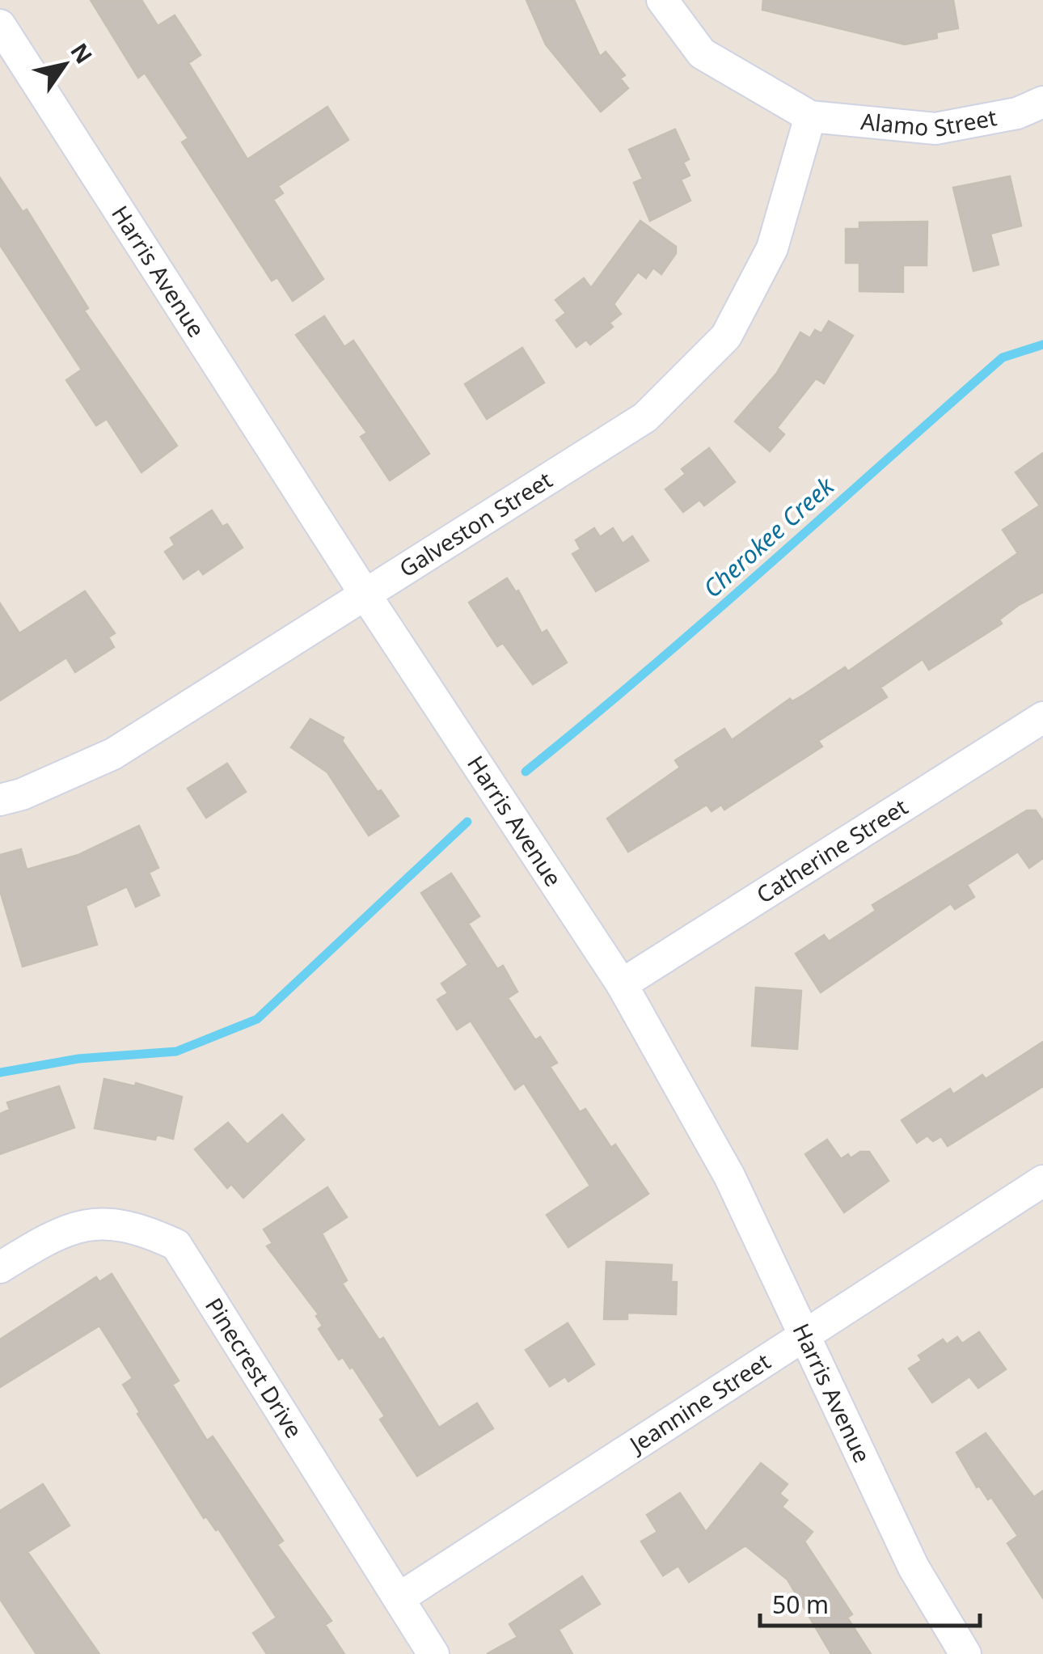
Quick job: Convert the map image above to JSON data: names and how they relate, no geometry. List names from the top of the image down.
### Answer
{
  "streets": {
    "street": [
      "Alamo Street",
      "Harris Avenue",
      "Galveston Street",
      "Catherine Street",
      "Pinecrest Drive",
      "Jeannine Street"
    ]
  },
  "crossings": [
    ["Alamo Street", "Galveston Street"],
    ["Harris Avenue", "Galveston Street"],
    ["Harris Avenue", "Catherine Street"],
    ["Harris Avenue", "Jeannine Street"],
    ["Pinecrest Drive", "Jeannine Street"]
  ],
  "water": ["Cherokee Creek"],
  "scale_bar": "50 m",
  "north": "top right"
}
